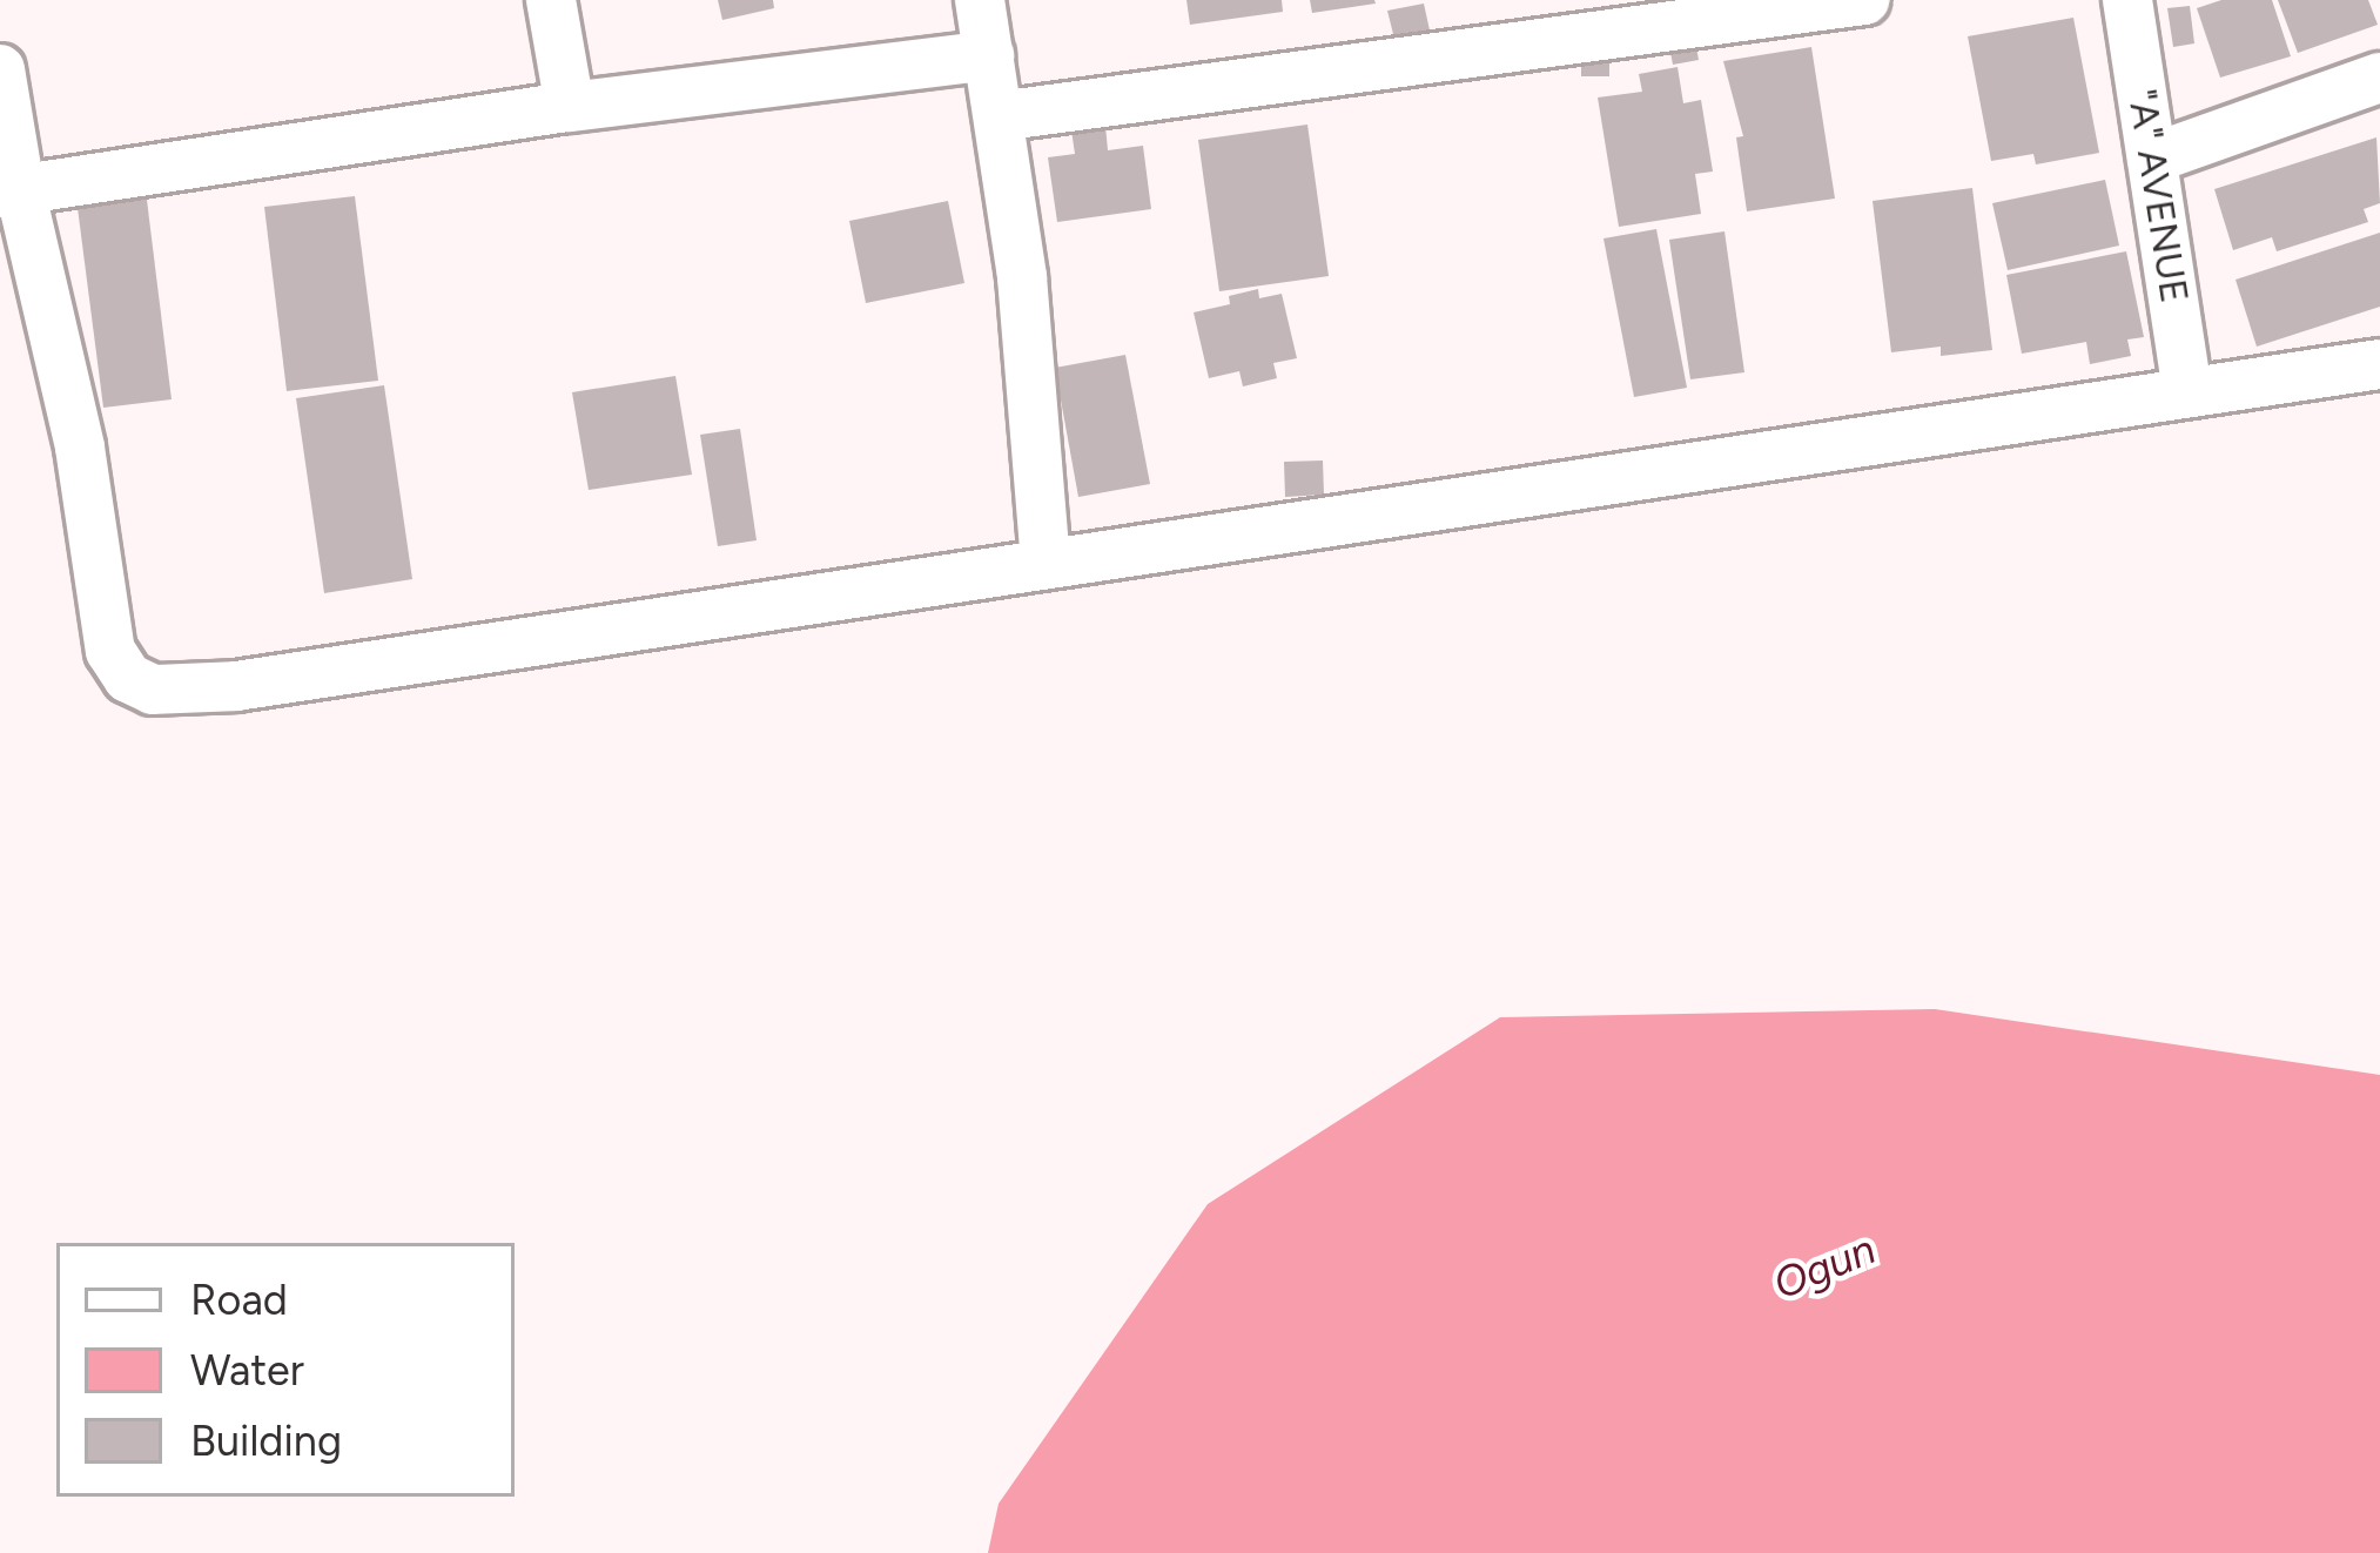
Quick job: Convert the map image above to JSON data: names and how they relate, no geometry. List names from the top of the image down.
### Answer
{
  "streets": {
    "street": ["\"A\" AVENUE"]
  },
  "water": ["Ogun"],
  "legend": ["Road", "Water", "Building"]
}
